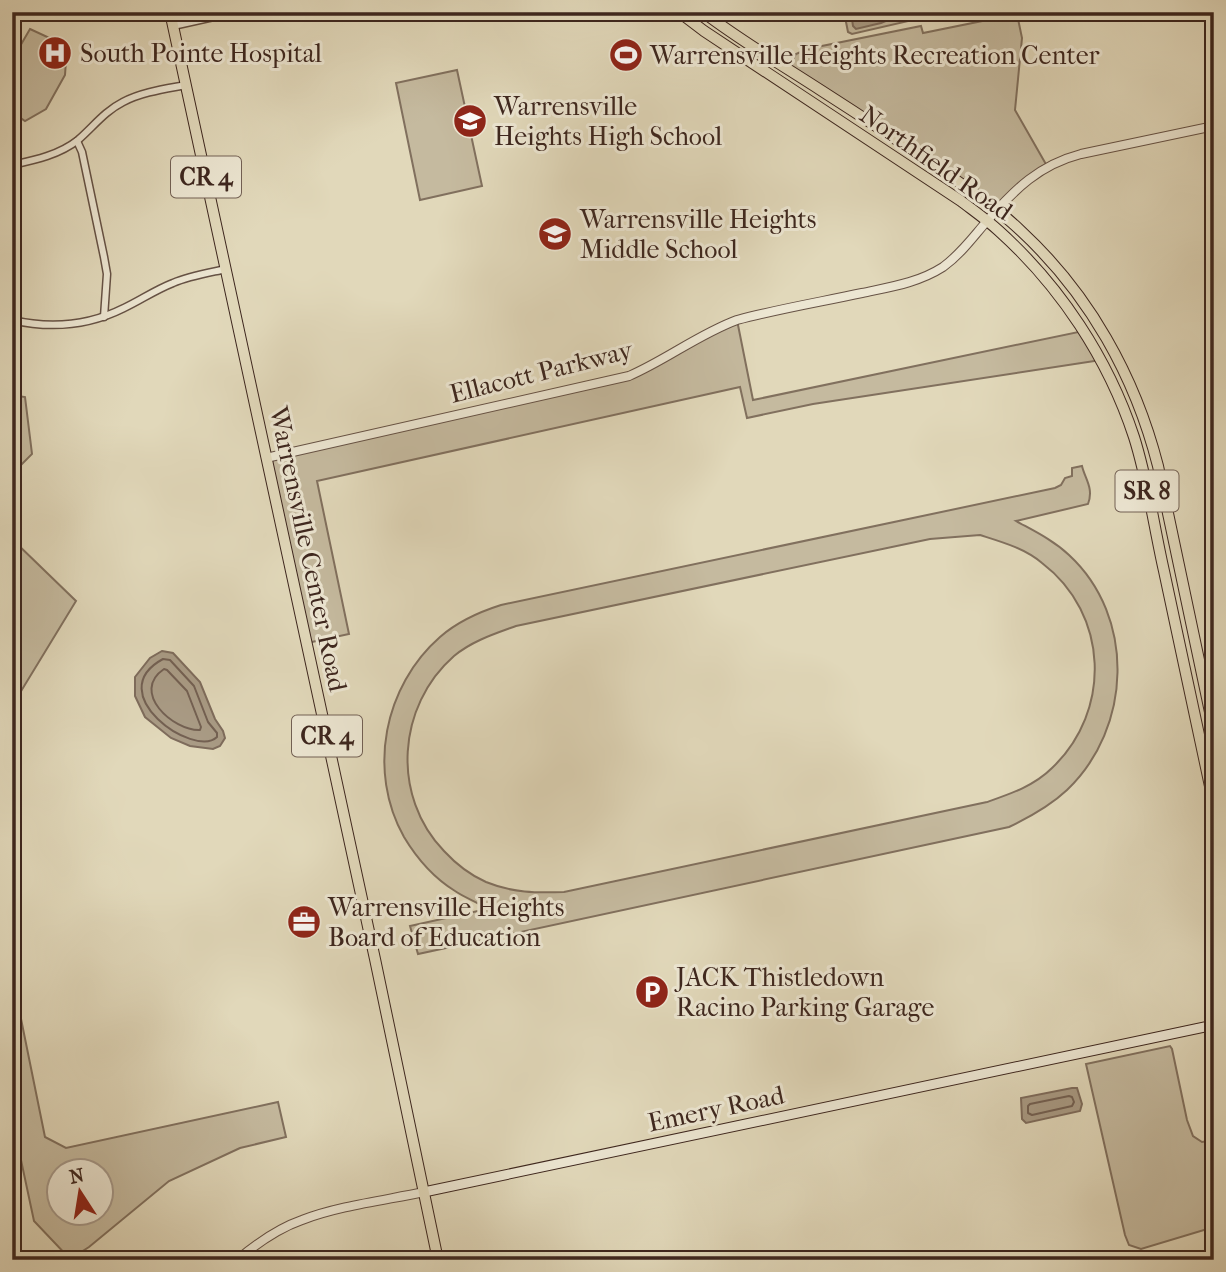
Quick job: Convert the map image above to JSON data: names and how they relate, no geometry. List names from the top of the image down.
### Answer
{
  "streets": {
    "main road": [
      "Northfield Road",
      "CR 4",
      "SR 8",
      "Warrensville Center Road",
      "Emery Road"
    ],
    "street": ["Ellacott Parkway"]
  },
  "crossings": [
    ["Northfield Road", "Ellacott Parkway"],
    ["Ellacott Parkway", "Warrensville Center Road"],
    ["Warrensville Center Road", "Emery Road"]
  ],
  "places": {
    "hospital": ["South Pointe Hospital"],
    "sports": ["Warrensville Heights Recreation Center"],
    "school or university": ["Warrensville Heights High School", "Warrensville Heights Middle School"],
    "office": ["Warrensville Heights Board of Education"],
    "parking": ["JACK Thistledown Racino Parking Garage"]
  },
  "north": "top"
}
